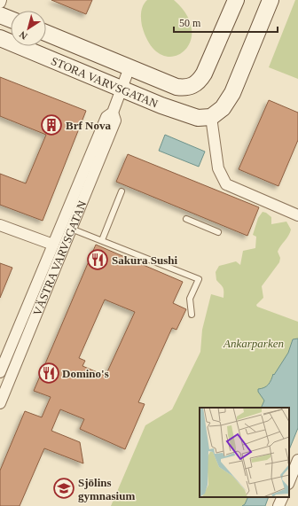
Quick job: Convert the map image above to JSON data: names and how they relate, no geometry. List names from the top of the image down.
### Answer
{
  "streets": {
    "street": ["STORA VARVSGATAN", "VÄSTRA VARVSGATAN"]
  },
  "crossings": [
    ["STORA VARVSGATAN", "VÄSTRA VARVSGATAN"]
  ],
  "parks": ["Ankarparken"],
  "places": {
    "building": ["Brf Nova"],
    "restaurant": ["Sakura Sushi", "Domino's"],
    "school or university": ["Sjölins gymnasium"]
  },
  "scale_bar": "50 m",
  "north": "bottom left"
}
